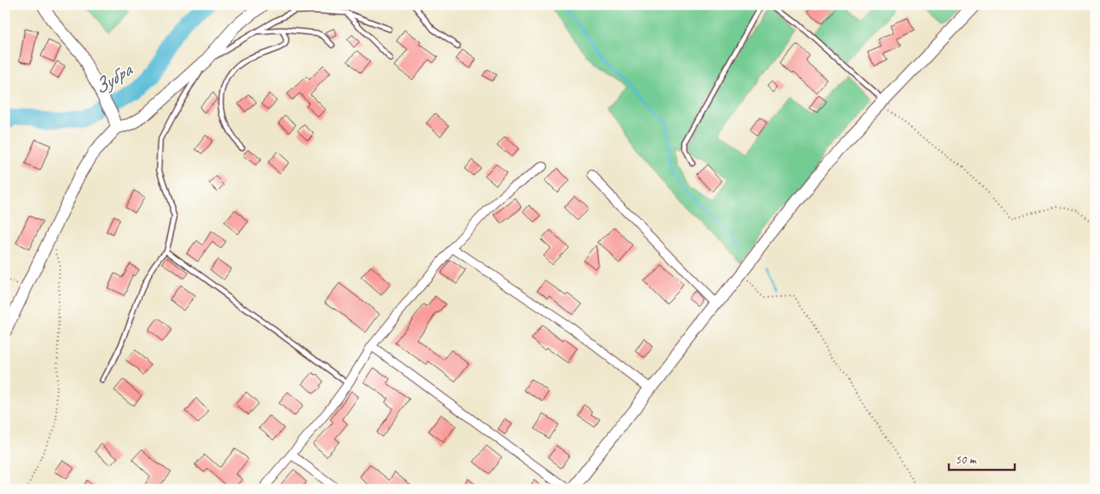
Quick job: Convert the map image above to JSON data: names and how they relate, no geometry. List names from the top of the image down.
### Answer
{
  "water": ["Зубра"],
  "scale_bar": "50 m"
}
